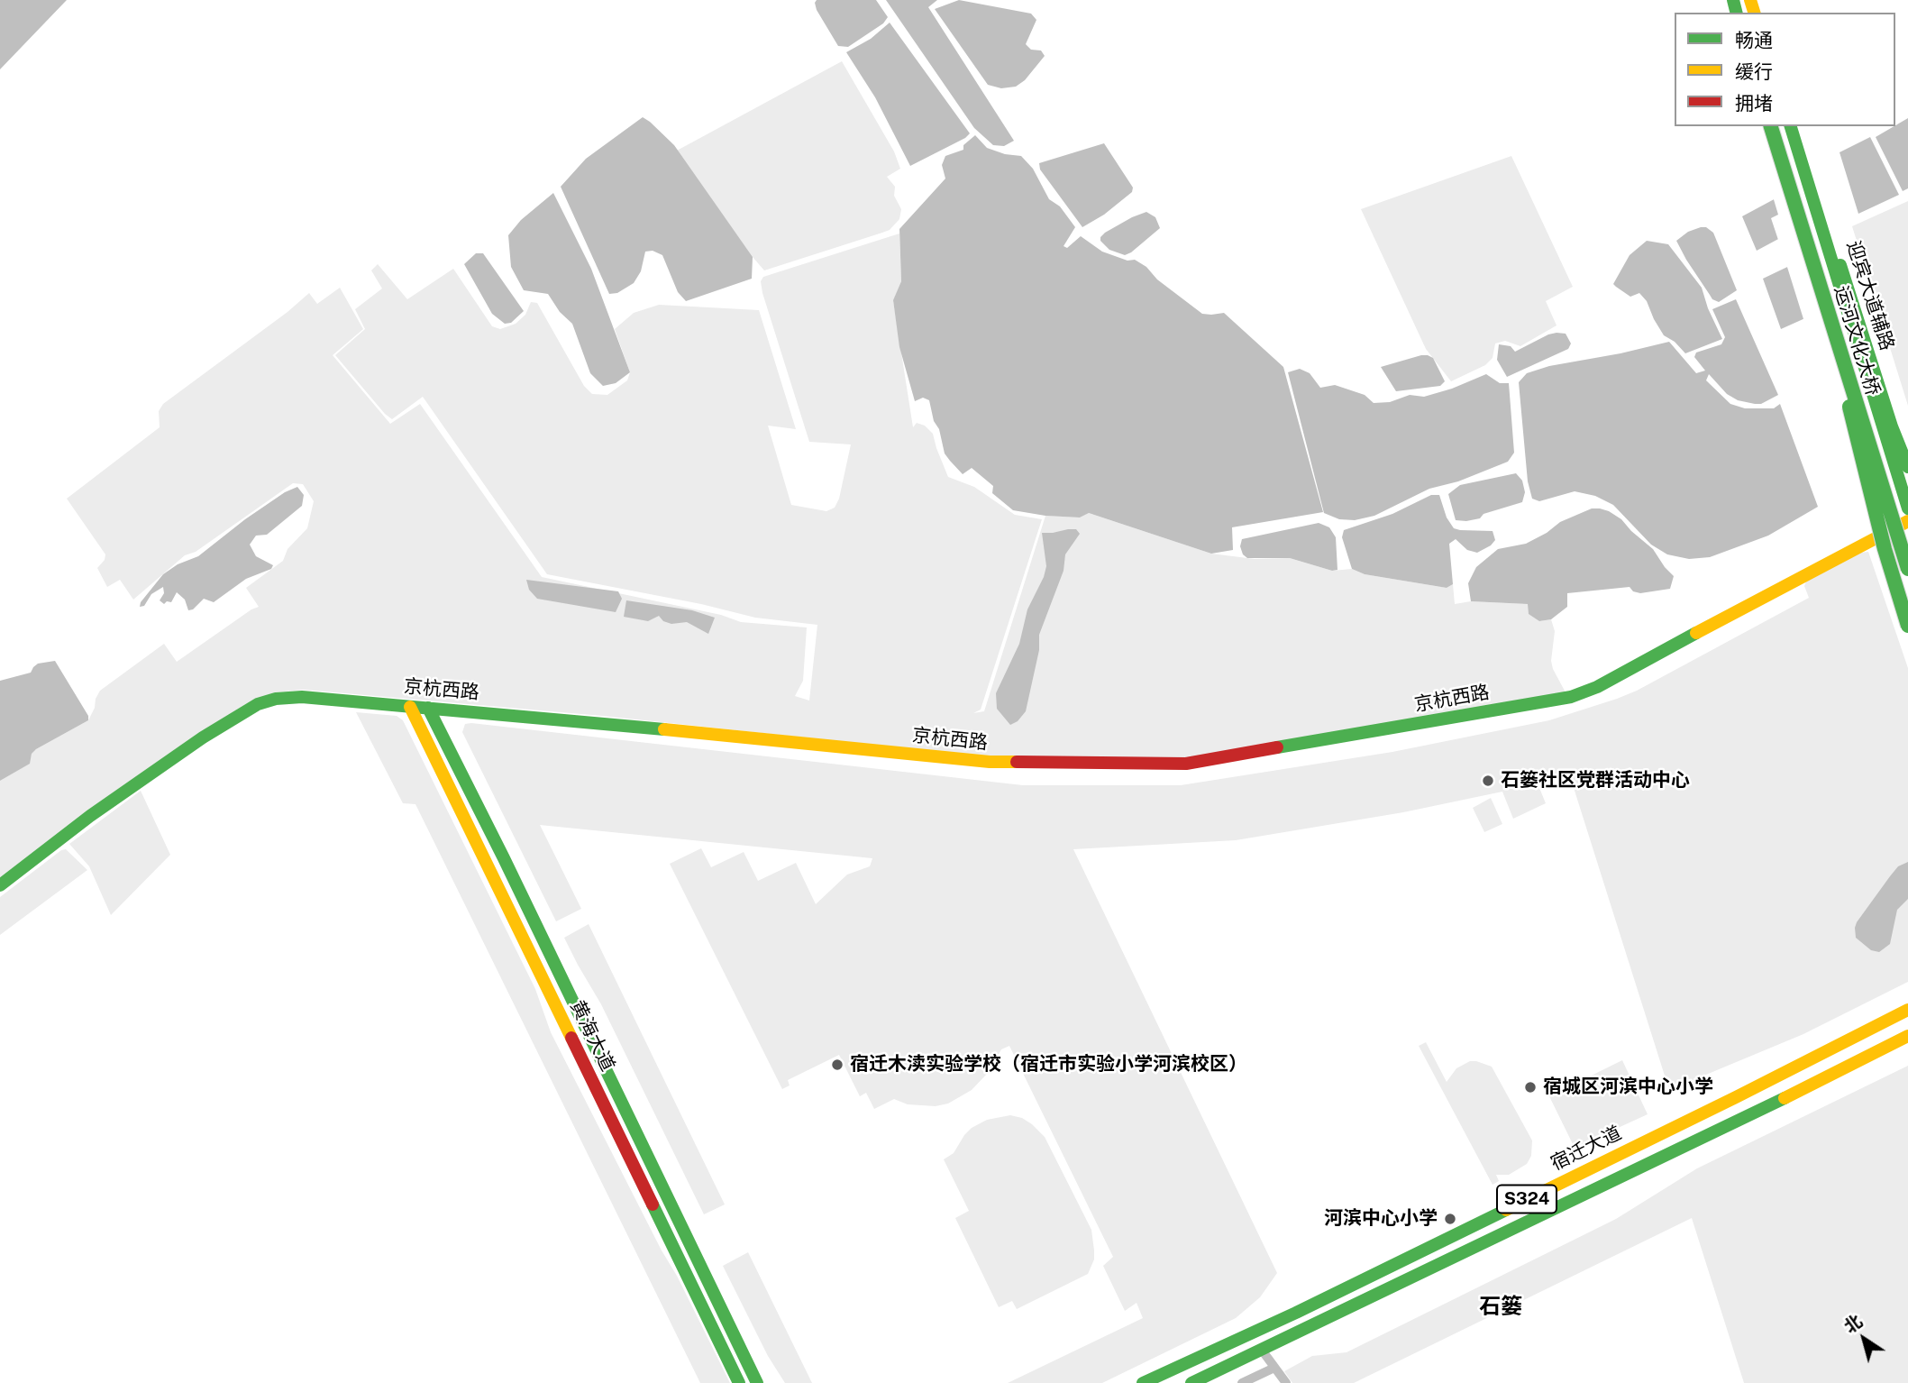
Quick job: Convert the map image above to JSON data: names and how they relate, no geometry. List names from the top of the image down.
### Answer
{
  "streets": {
    "main road": [
      "迎宾大道辅路",
      "运河文化大桥",
      "京杭西路",
      "黄海大道",
      "宿迁大道",
      "S324"
    ]
  },
  "crossings": [
    ["迎宾大道辅路", "运河文化大桥"],
    ["京杭西路", "黄海大道"]
  ],
  "districts": ["石篓"],
  "places": [
    "石篓社区党群活动中心",
    "宿迁木渎实验学校（宿迁市实验小学河滨校区）",
    "宿城区河滨中心小学",
    "河滨中心小学"
  ],
  "legend": ["畅通", "缓行", "拥堵"],
  "north": "top left"
}
